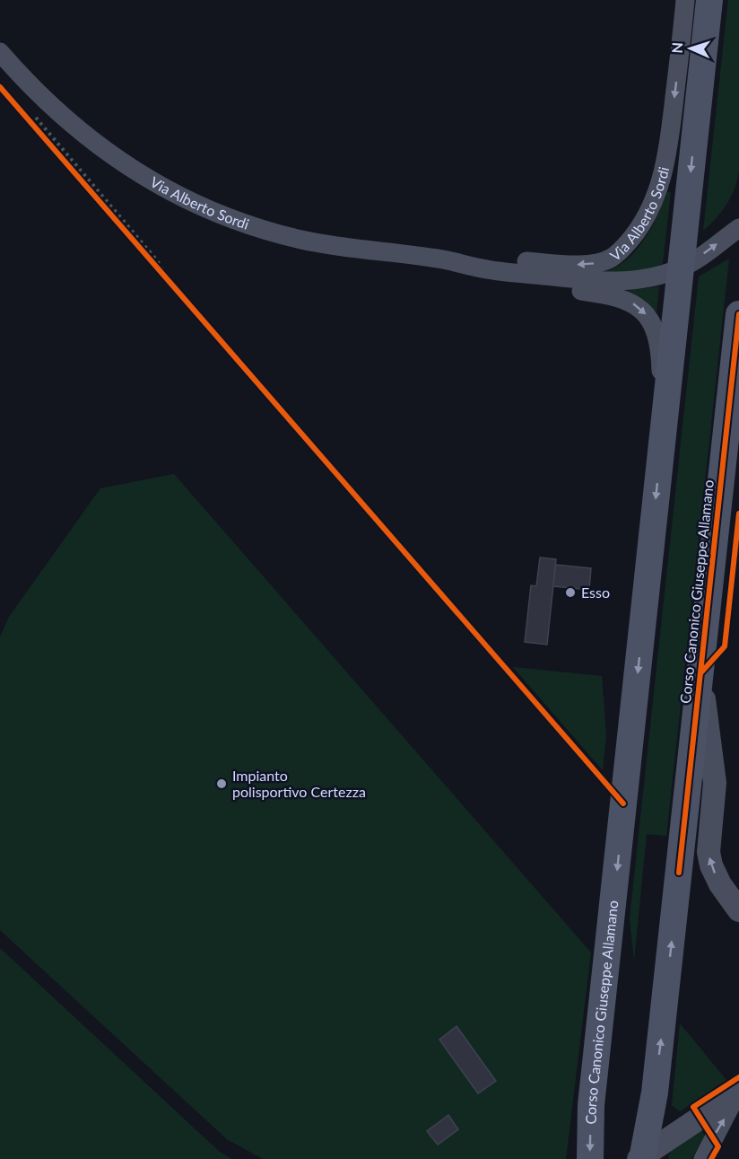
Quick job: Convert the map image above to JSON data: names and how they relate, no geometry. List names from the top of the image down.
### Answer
{
  "streets": {
    "main road": ["Corso Canonico Giuseppe Allamano"],
    "street": ["Via Alberto Sordi"]
  },
  "crossings": [
    ["Via Alberto Sordi", "Corso Canonico Giuseppe Allamano"]
  ],
  "places": ["Esso", "Impianto polisportivo Certezza"],
  "north": "left"
}
